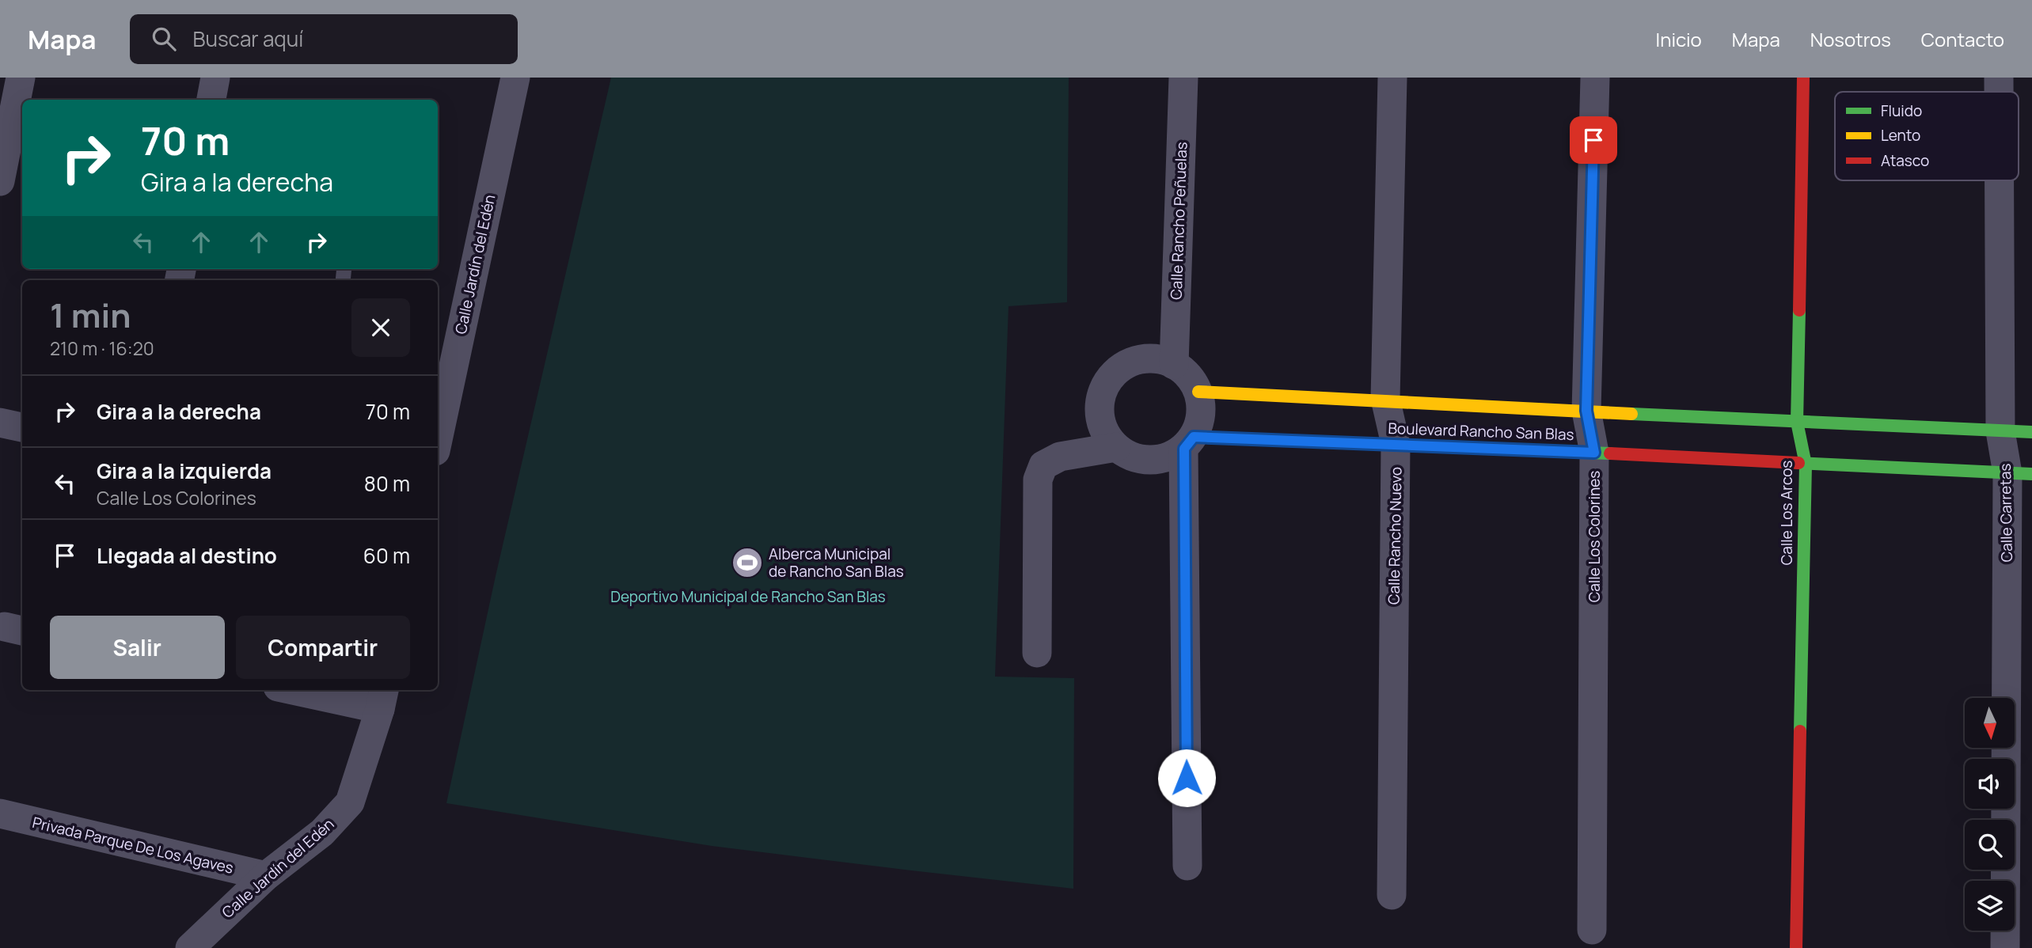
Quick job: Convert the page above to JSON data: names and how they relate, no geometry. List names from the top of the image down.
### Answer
{
  "streets": {
    "street": [
      "Calle Rancho Peñuelas",
      "Calle Jardín del Edén",
      "Boulevard Rancho San Blas",
      "Calle Los Arcos",
      "Calle Carretas",
      "Calle Rancho Nuevo",
      "Calle Los Colorines",
      "Privada Parque De Los Agaves"
    ]
  },
  "crossings": [
    ["Calle Rancho Peñuelas", "Boulevard Rancho San Blas"],
    ["Calle Jardín del Edén", "Privada Parque De Los Agaves"],
    ["Boulevard Rancho San Blas", "Calle Los Arcos"],
    ["Boulevard Rancho San Blas", "Calle Carretas"],
    ["Boulevard Rancho San Blas", "Calle Rancho Nuevo"],
    ["Boulevard Rancho San Blas", "Calle Los Colorines"]
  ],
  "parks": ["Deportivo Municipal de Rancho San Blas"],
  "places": {
    "sports": ["Alberca Municipal de Rancho San Blas"]
  },
  "legend": ["Fluido", "Lento", "Atasco"],
  "north": "bottom",
  "page": {
    "header": "Mapa",
    "search": "Buscar aquí",
    "nav": [
      "Inicio",
      "Mapa",
      "Nosotros",
      "Contacto"
    ],
    "turn": ["70 m", "Gira a la derecha"],
    "heading": ["1 min", "210 m · 16:20"],
    "list": [
      {
        "name": "Gira a la derecha",
        "value": "70 m"
      },
      {
        "name": "Gira a la izquierda",
        "note": "Calle Los Colorines",
        "value": "80 m"
      },
      {
        "name": "Llegada al destino",
        "value": "60 m"
      }
    ],
    "buttons": ["Salir", "Compartir"]
  }
}
